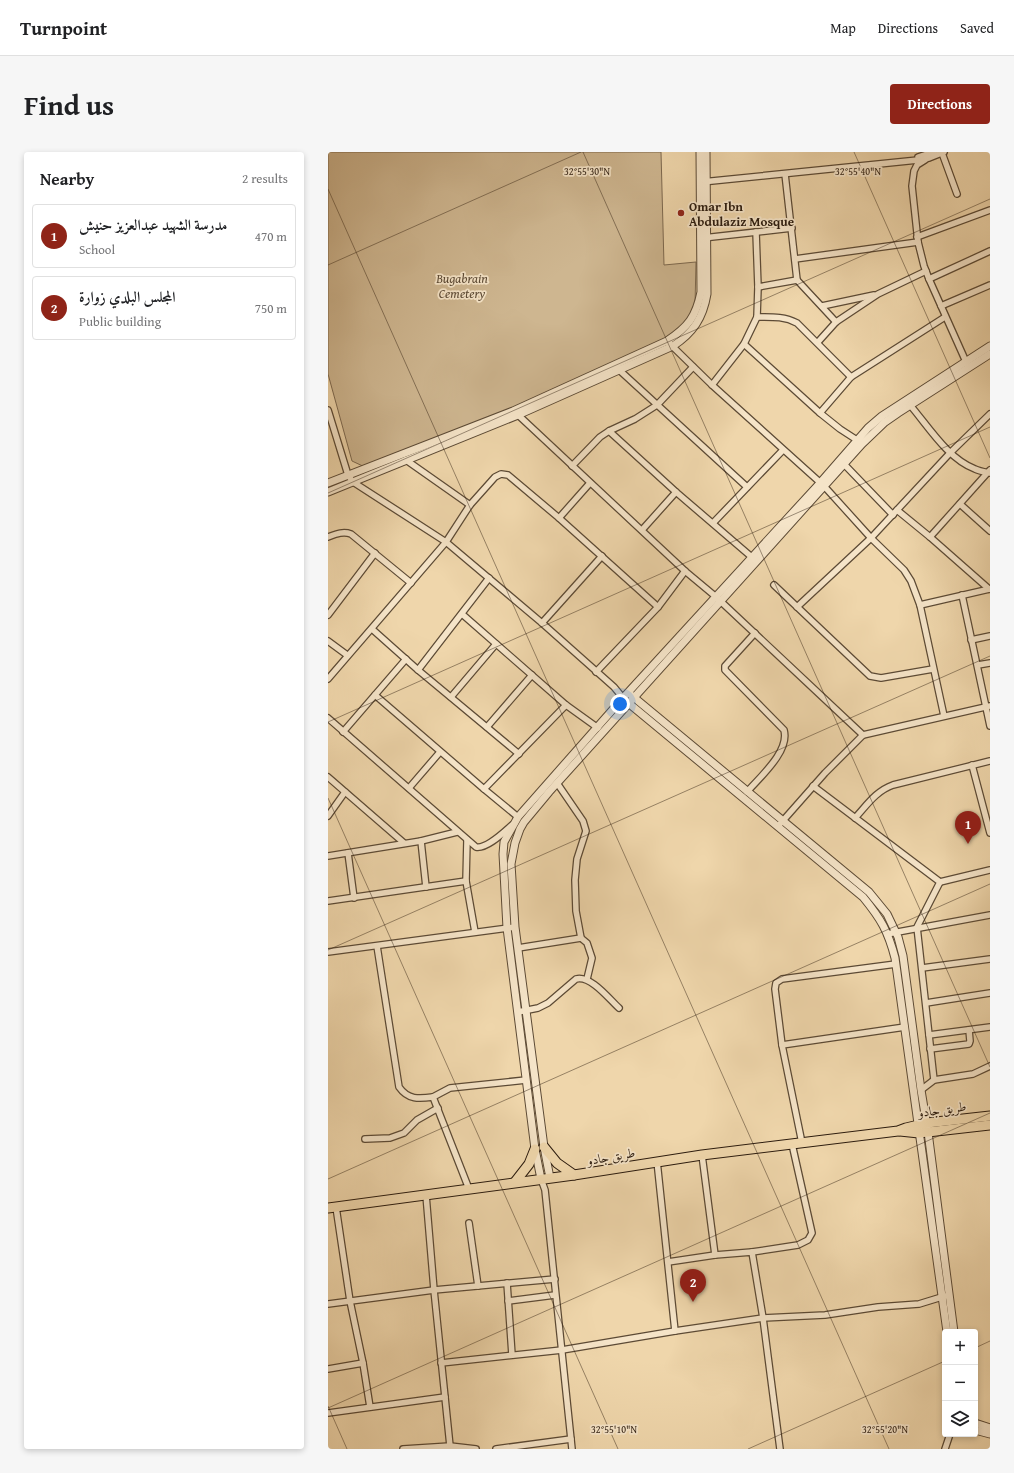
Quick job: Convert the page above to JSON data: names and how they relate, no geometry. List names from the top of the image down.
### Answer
{
  "streets": {
    "highway": ["طريق جادو"]
  },
  "parks": ["Bugabrain Cemetery"],
  "places": ["Omar Ibn Abdulaziz Mosque"],
  "page": {
    "header": "Turnpoint",
    "nav": ["Map", "Directions", "Saved"],
    "title": "Find us",
    "buttons": "Directions",
    "heading": ["Nearby", "2 results"],
    "list": [
      {
        "mark": "1",
        "name": "مدرسة الشهيد عبدالعزيز حنيش",
        "note": "School",
        "value": "470 m"
      },
      {
        "mark": "2",
        "name": "المجلس البلدي زوارة",
        "note": "Public building",
        "value": "750 m"
      }
    ],
    "pins": ["1", "2"],
    "map_buttons": ["+", "−"]
  },
  "coordinates": [
    "32°55'40\"N",
    "32°55'30\"N",
    "32°55'10\"N",
    "32°55'20\"N"
  ]
}
